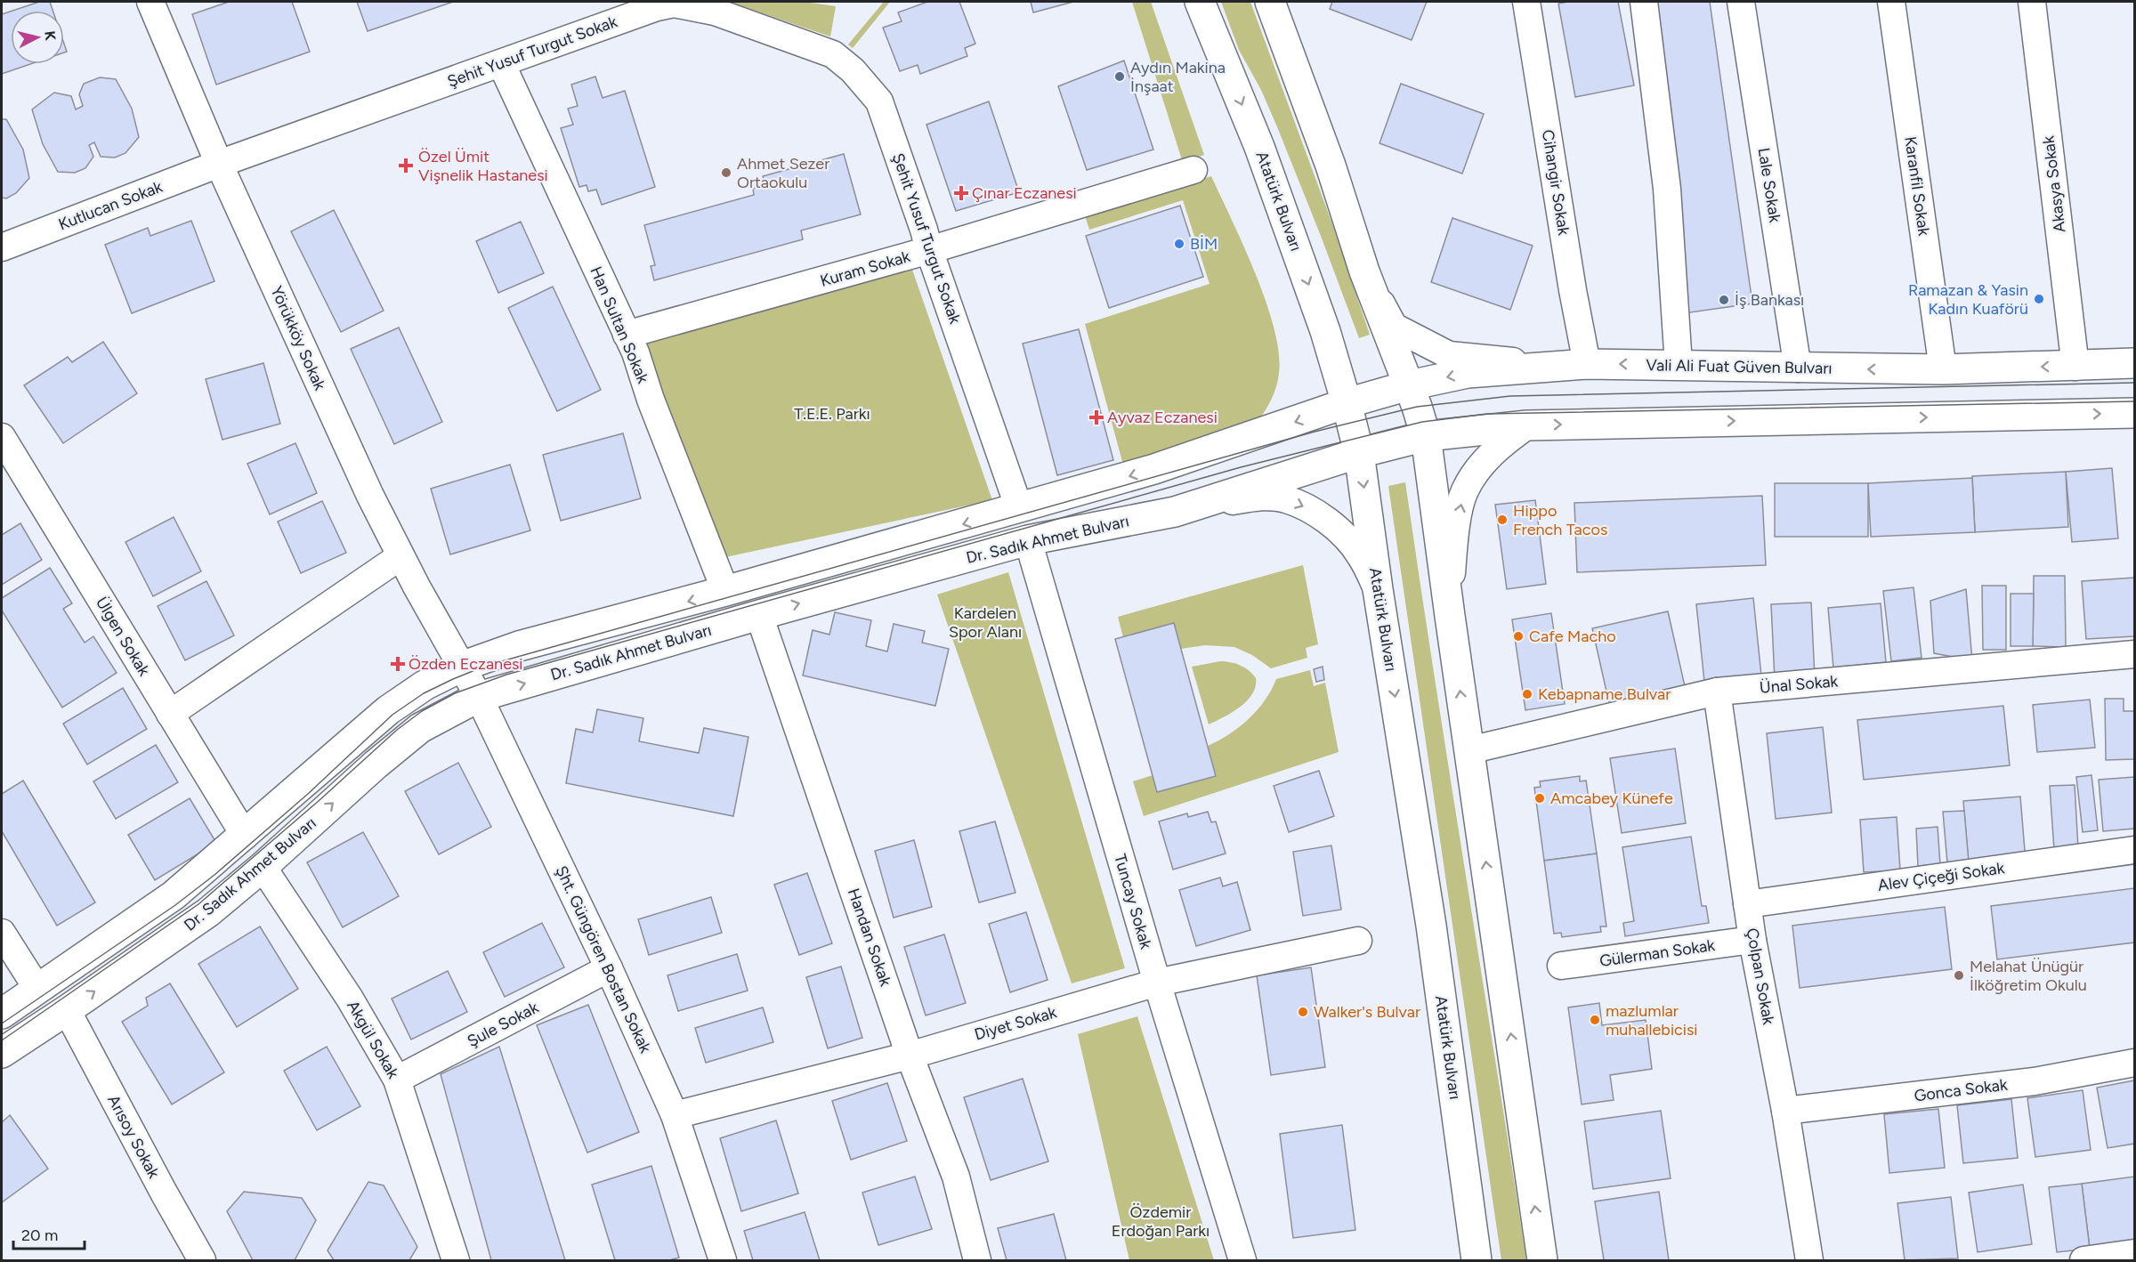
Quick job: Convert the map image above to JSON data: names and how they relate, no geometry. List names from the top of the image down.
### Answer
{
  "streets": {
    "main road": ["Atatürk Bulvarı", "Vali Ali Fuat Güven Bulvarı", "Dr. Sadık Ahmet Bulvarı"],
    "street": [
      "Şehit Yusuf Turgut Sokak",
      "Cihangir Sokak",
      "Akasya Sokak",
      "Lale Sokak",
      "Karanfil Sokak",
      "Kutlucan Sokak",
      "Kuram Sokak",
      "Han Sultan Sokak",
      "Yörükköy Sokak",
      "Ülgen Sokak",
      "Ünal Sokak",
      "Alev Çiçeği Sokak",
      "Tuncay Sokak",
      "Handan Sokak",
      "Gülerman Sokak",
      "Şht. Güngören Bostan Sokak",
      "Çolpan Sokak",
      "Diyet Sokak",
      "Şule Sokak",
      "Akgül Sokak",
      "Gonca Sokak",
      "Arısoy Sokak"
    ]
  },
  "crossings": [
    ["Şehit Yusuf Turgut Sokak", "Kutlucan Sokak"],
    ["Şehit Yusuf Turgut Sokak", "Kuram Sokak"],
    ["Şehit Yusuf Turgut Sokak", "Han Sultan Sokak"],
    ["Şehit Yusuf Turgut Sokak", "Yörükköy Sokak"],
    ["Şehit Yusuf Turgut Sokak", "Dr. Sadık Ahmet Bulvarı"],
    ["Cihangir Sokak", "Vali Ali Fuat Güven Bulvarı"],
    ["Akasya Sokak", "Vali Ali Fuat Güven Bulvarı"],
    ["Lale Sokak", "Vali Ali Fuat Güven Bulvarı"],
    ["Karanfil Sokak", "Vali Ali Fuat Güven Bulvarı"],
    ["Atatürk Bulvarı", "Vali Ali Fuat Güven Bulvarı"],
    ["Atatürk Bulvarı", "Dr. Sadık Ahmet Bulvarı"],
    ["Kutlucan Sokak", "Yörükköy Sokak"],
    ["Kuram Sokak", "Han Sultan Sokak"],
    ["Han Sultan Sokak", "Dr. Sadık Ahmet Bulvarı"],
    ["Yörükköy Sokak", "Dr. Sadık Ahmet Bulvarı"],
    ["Yörükköy Sokak", "Şht. Güngören Bostan Sokak"],
    ["Vali Ali Fuat Güven Bulvarı", "Dr. Sadık Ahmet Bulvarı"],
    ["Dr. Sadık Ahmet Bulvarı", "Ülgen Sokak"],
    ["Dr. Sadık Ahmet Bulvarı", "Tuncay Sokak"],
    ["Dr. Sadık Ahmet Bulvarı", "Handan Sokak"],
    ["Dr. Sadık Ahmet Bulvarı", "Şht. Güngören Bostan Sokak"],
    ["Dr. Sadık Ahmet Bulvarı", "Akgül Sokak"],
    ["Dr. Sadık Ahmet Bulvarı", "Arısoy Sokak"],
    ["Ünal Sokak", "Çolpan Sokak"],
    ["Alev Çiçeği Sokak", "Çolpan Sokak"],
    ["Tuncay Sokak", "Diyet Sokak"],
    ["Handan Sokak", "Diyet Sokak"],
    ["Gülerman Sokak", "Çolpan Sokak"],
    ["Şht. Güngören Bostan Sokak", "Diyet Sokak"],
    ["Şht. Güngören Bostan Sokak", "Şule Sokak"],
    ["Çolpan Sokak", "Gonca Sokak"],
    ["Şule Sokak", "Akgül Sokak"]
  ],
  "parks": ["T.E.E. Parkı", "Kardelen Spor Alanı", "Özdemir Erdoğan Parkı"],
  "places": {
    "other": [
      "Aydın Makina İnşaat",
      "Ahmet Sezer Ortaokulu",
      "BİM",
      "Ramazan & Yasin Kadın Kuaförü",
      "İş Bankası",
      "Hippo French Tacos",
      "Cafe Macho",
      "Kebapname Bulvar",
      "Amcabey Künefe",
      "Melahat Ünügür İlköğretim Okulu",
      "Walker's Bulvar",
      "mazlumlar muhallebicisi"
    ],
    "health": [
      "Özel Ümit Vişnelik Hastanesi",
      "Çınar Eczanesi",
      "Ayvaz Eczanesi",
      "Özden Eczanesi"
    ]
  },
  "scale_bar": "20 m",
  "north": "right"
}
